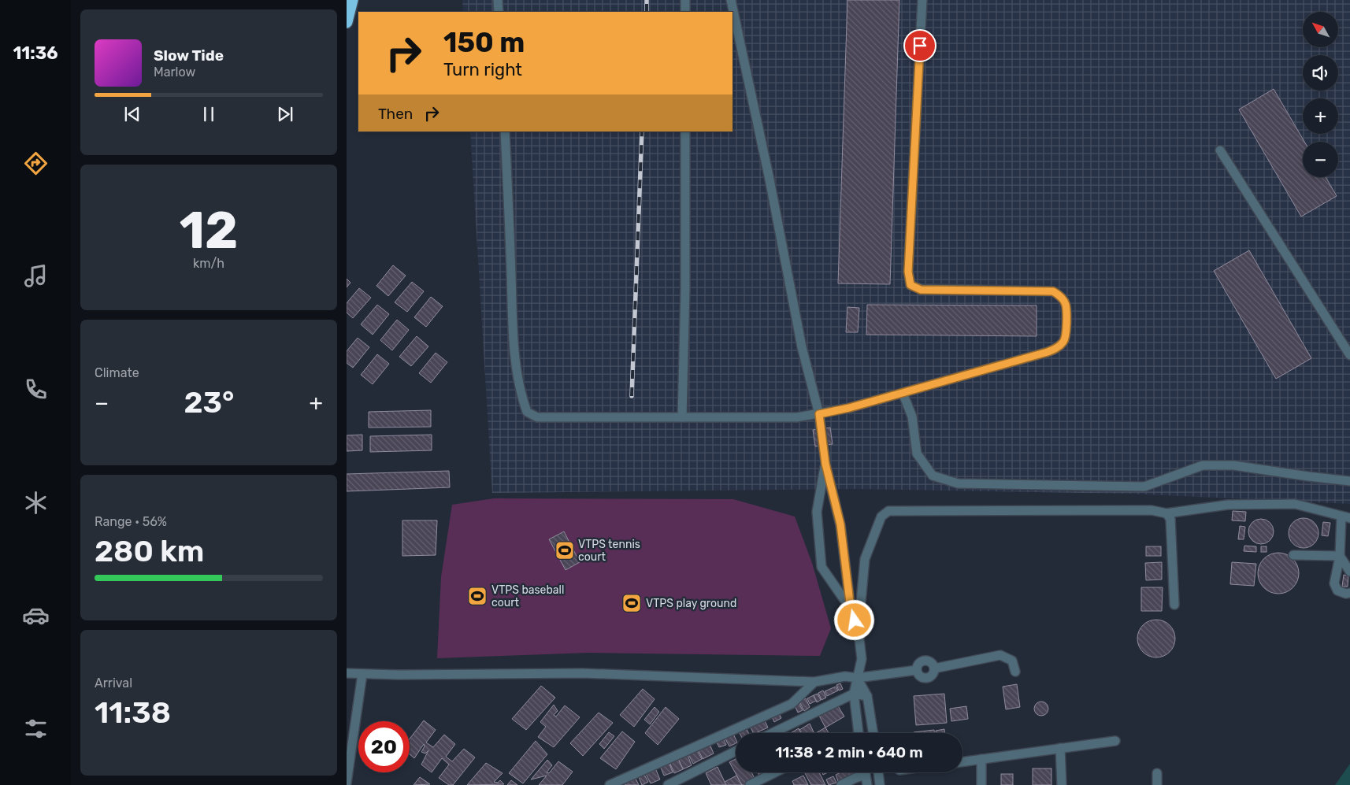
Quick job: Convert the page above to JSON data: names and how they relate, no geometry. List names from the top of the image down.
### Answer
{
  "places": {
    "sports": ["VTPS tennis court", "VTPS baseball court", "VTPS play ground"]
  },
  "north": "top left",
  "page": {
    "tabs": "11:36",
    "map_buttons": ["+", "−"],
    "turn": ["150 m", "Turn right"],
    "song": ["Slow Tide", "Marlow"],
    "then": "Then",
    "tile": [
      ["12", "km/h"],
      "Climate",
      ["Range · 56%", "280 km"],
      ["Arrival", "11:38"]
    ],
    "heat": ["−", "23°", "+"],
    "limit": "20",
    "trip": "11:38 · 2 min · 640 m"
  }
}
